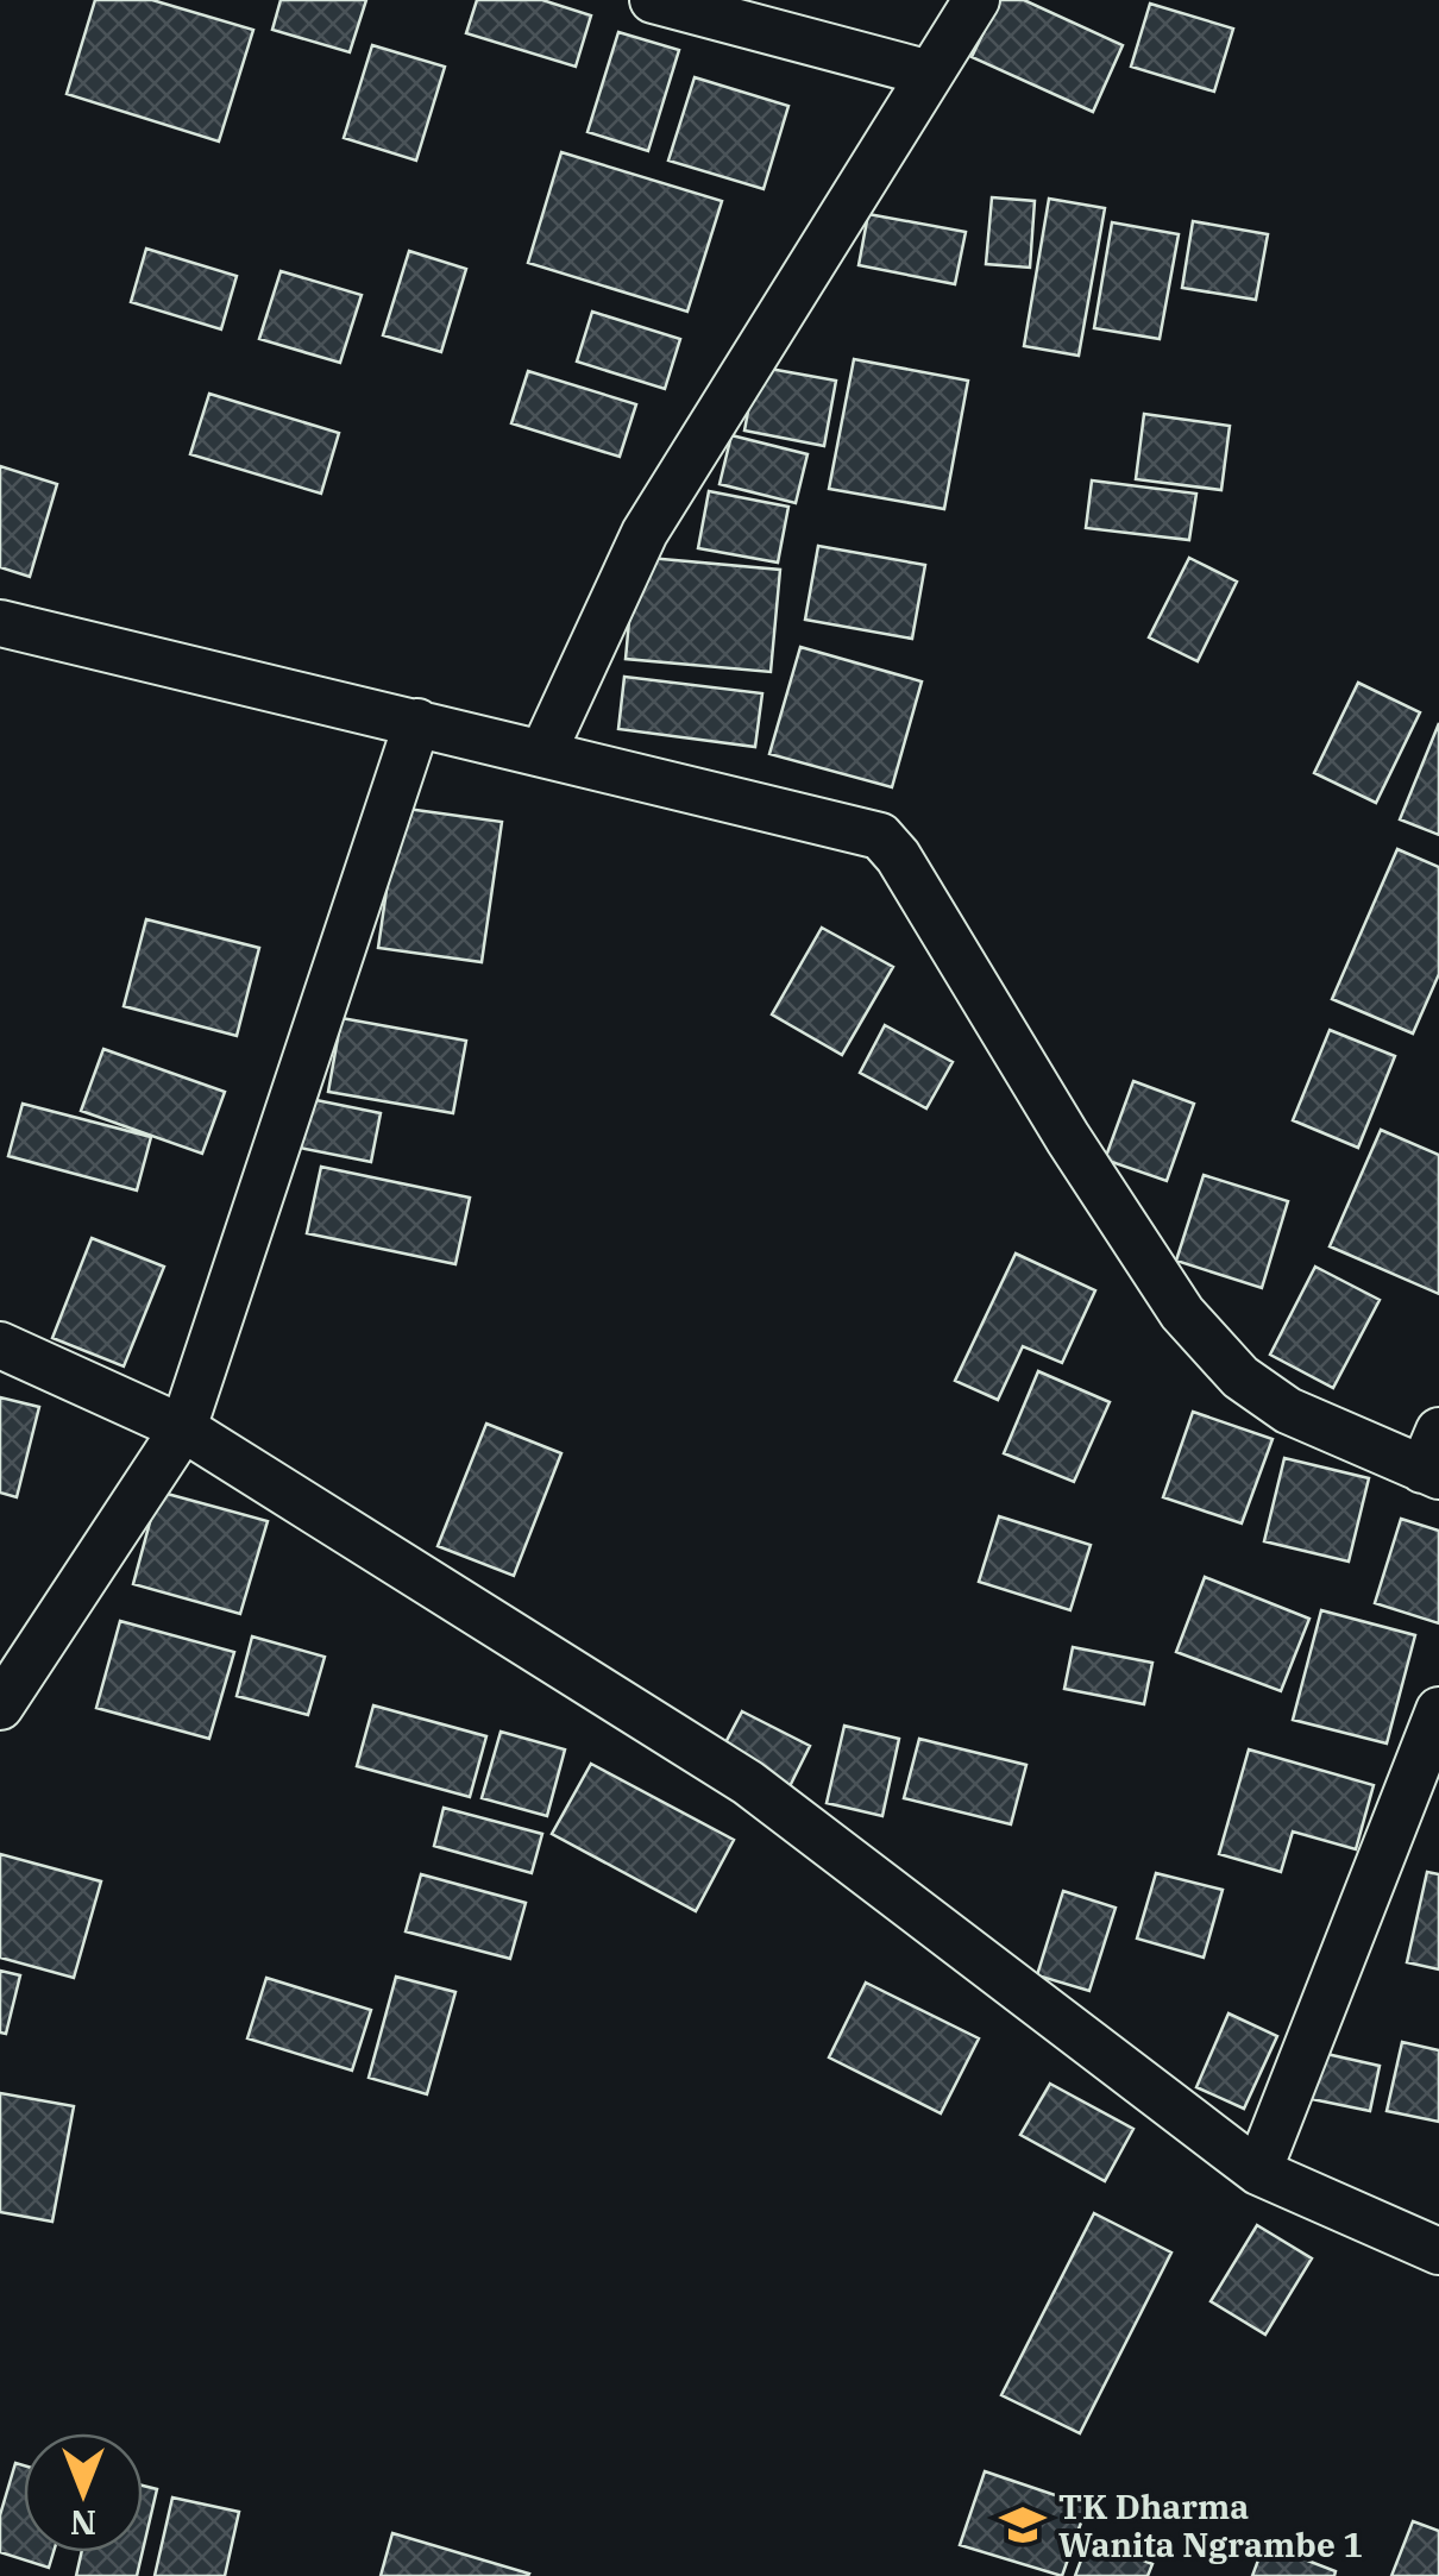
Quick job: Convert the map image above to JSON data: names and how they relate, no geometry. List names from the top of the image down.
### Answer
{
  "places": {
    "school or university": ["TK Dharma Wanita Ngrambe 1"]
  },
  "north": "bottom"
}
